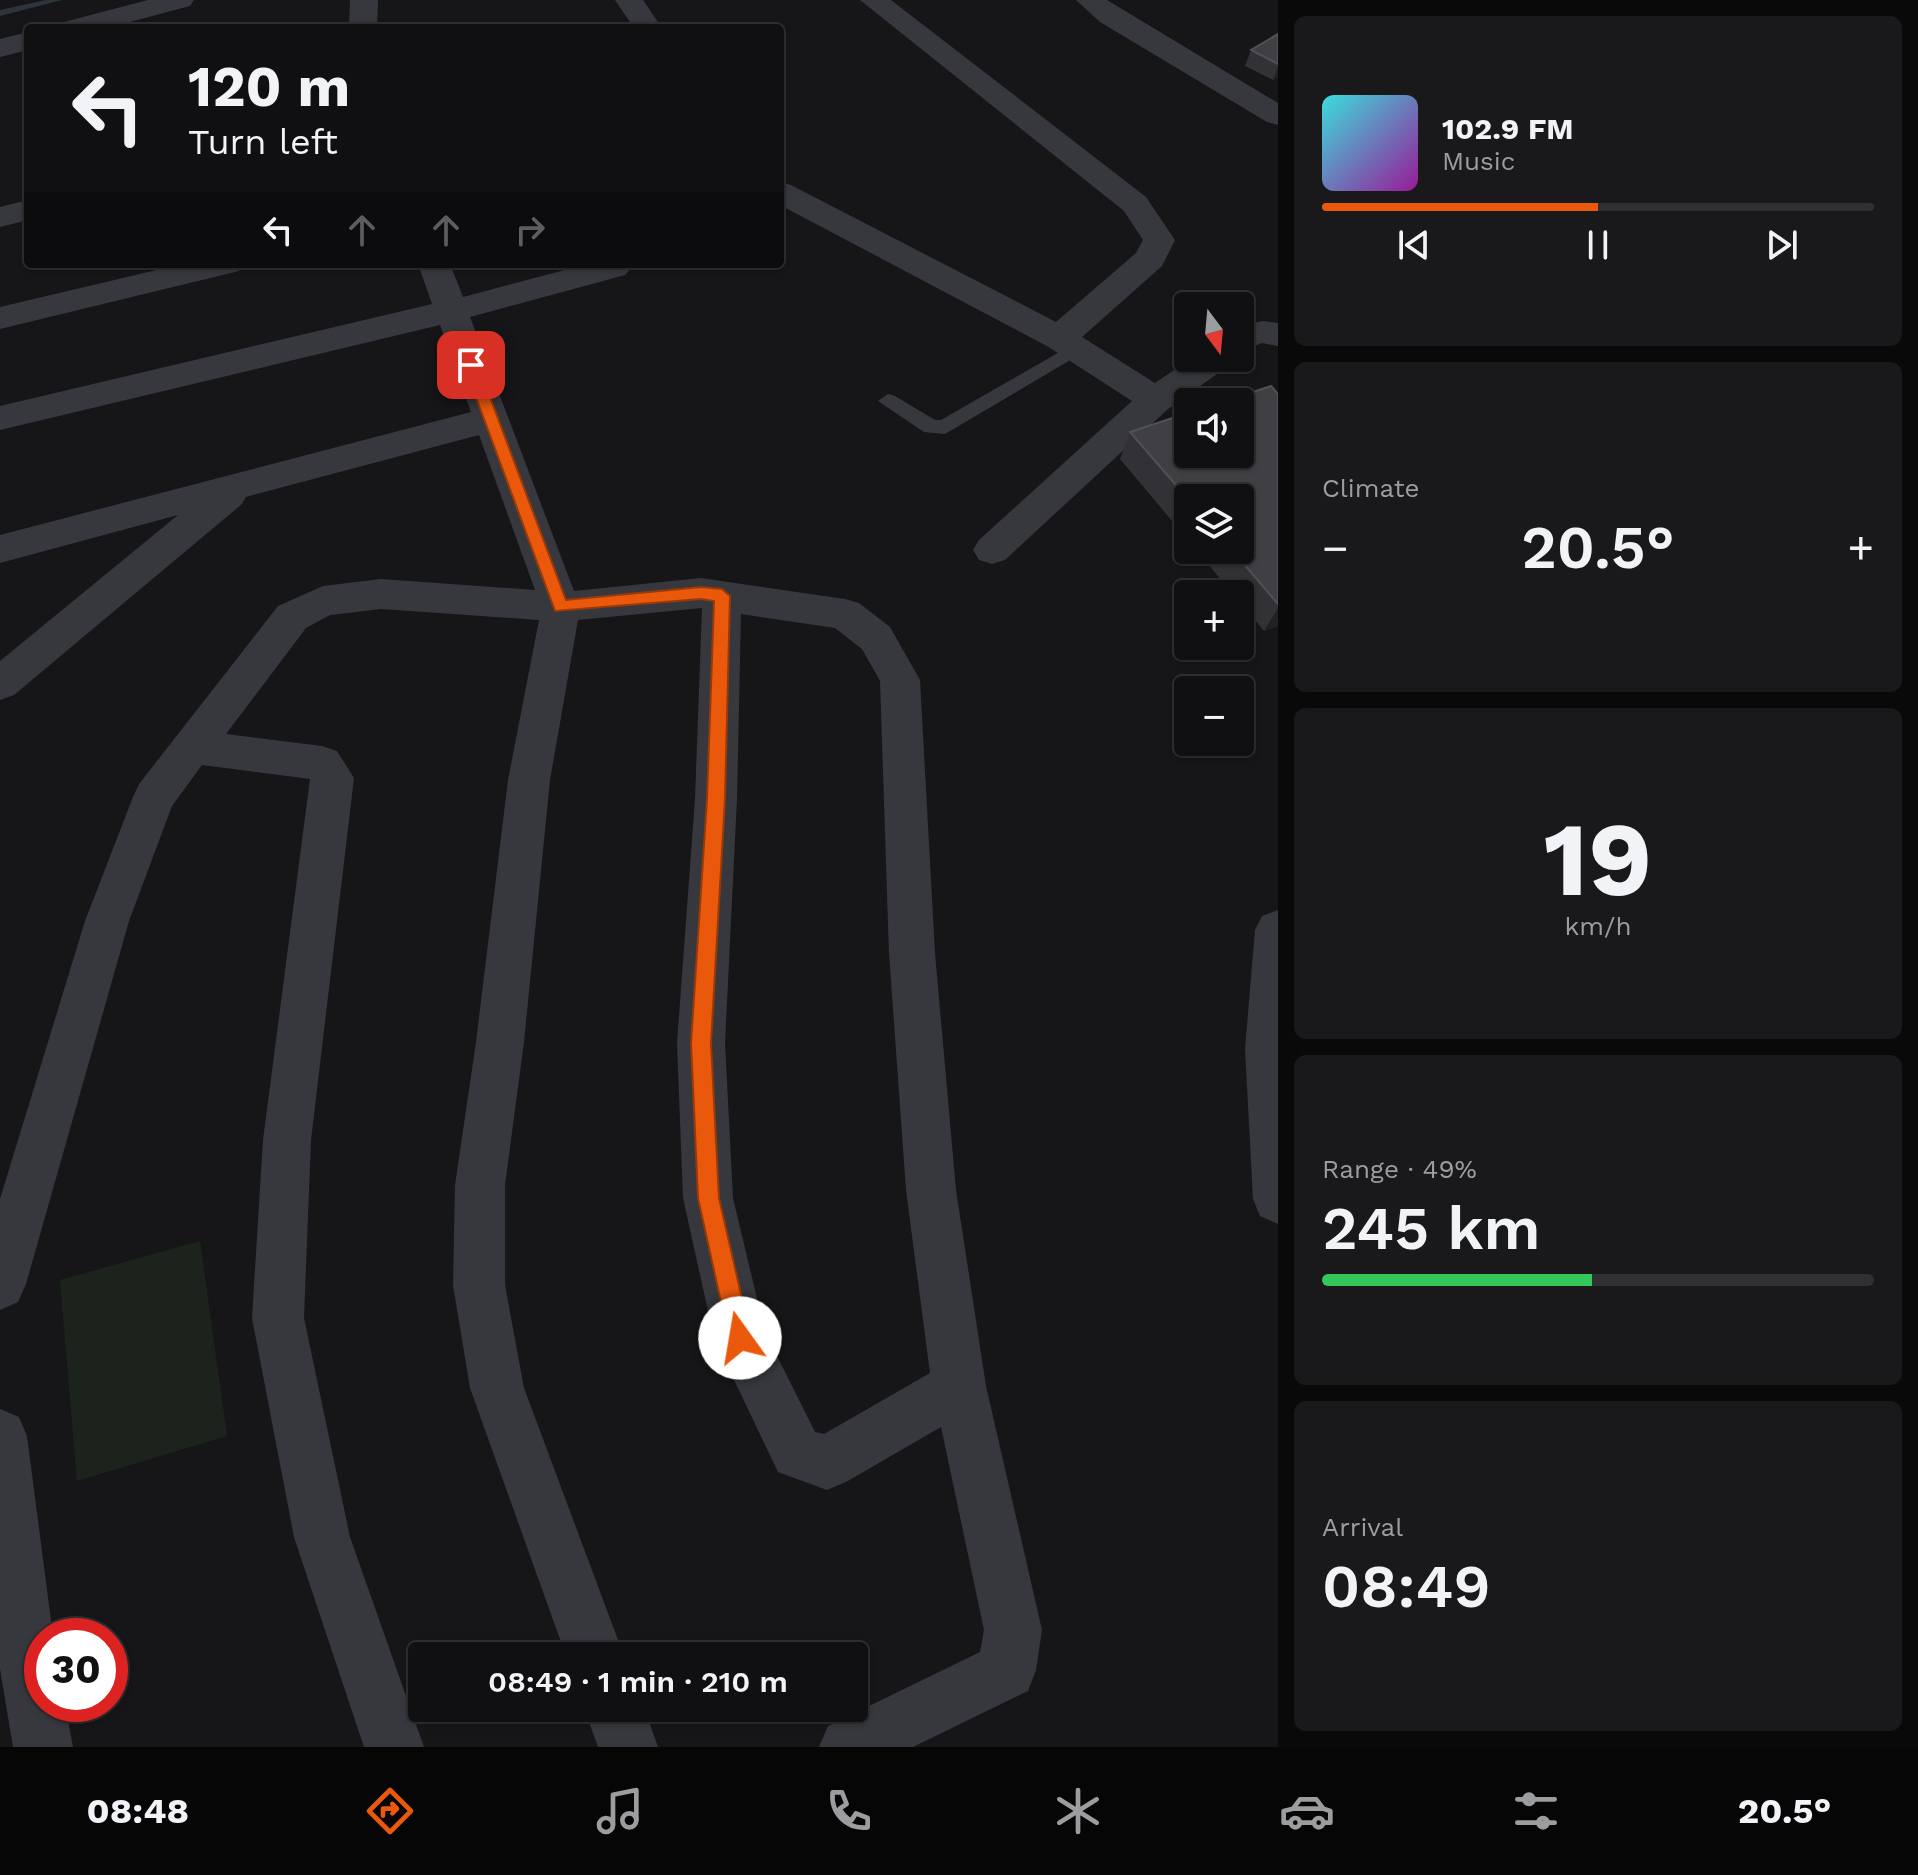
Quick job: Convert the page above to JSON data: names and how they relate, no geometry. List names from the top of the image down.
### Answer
{
  "north": "bottom",
  "page": {
    "turn": ["120 m", "Turn left"],
    "song": ["102.9 FM", "Music"],
    "map_buttons": ["+", "−"],
    "tile": [
      "Climate",
      ["19", "km/h"],
      ["Range · 49%", "245 km"],
      ["Arrival", "08:49"]
    ],
    "heat": ["−", "20.5°", "+"],
    "limit": "30",
    "trip": "08:49 · 1 min · 210 m",
    "tabs": ["08:48", "20.5°"]
  }
}
